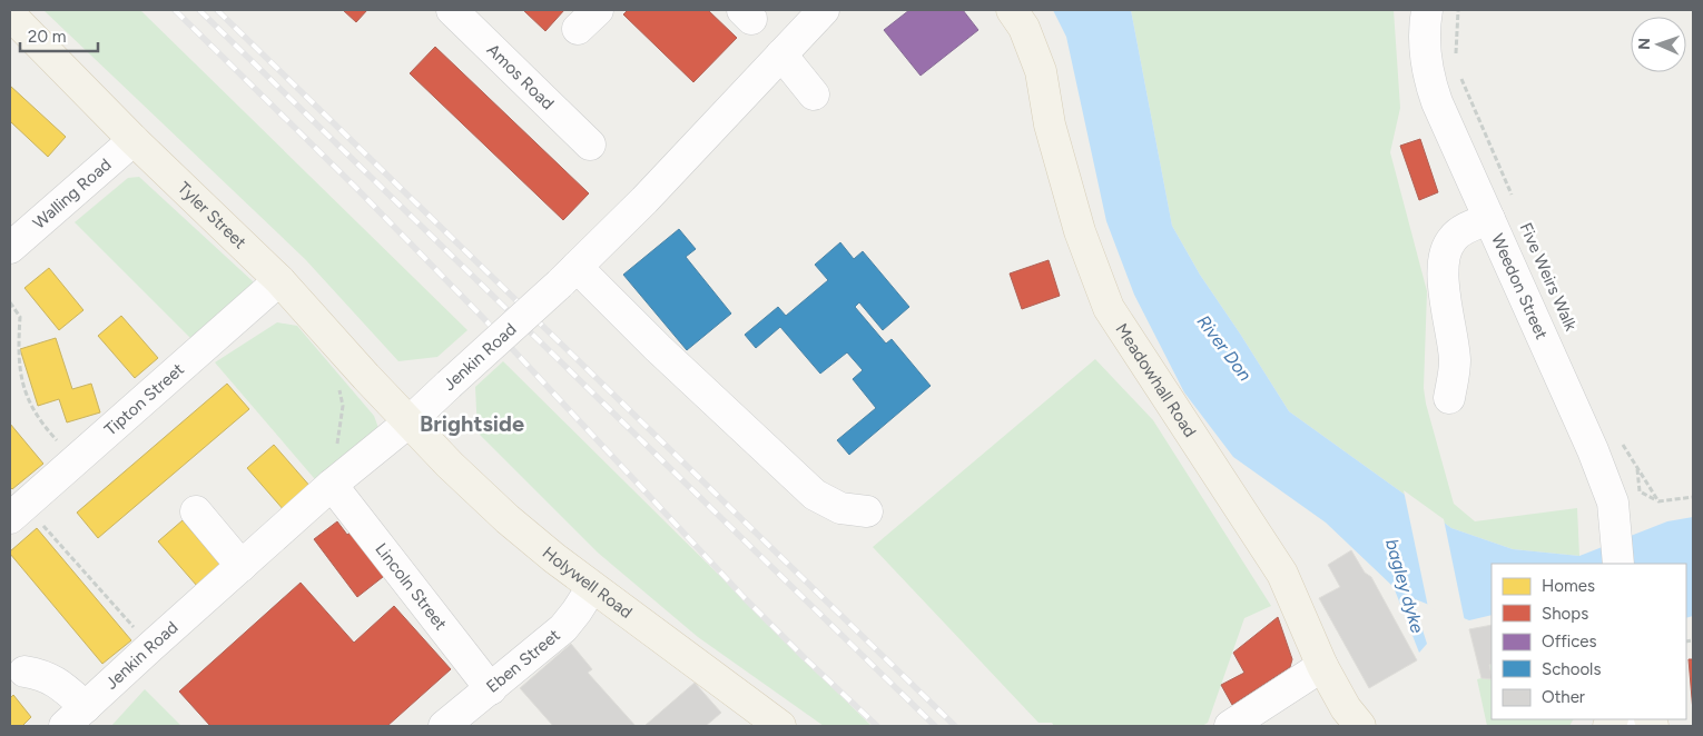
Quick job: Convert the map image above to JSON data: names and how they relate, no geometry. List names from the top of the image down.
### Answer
{
  "streets": {
    "main road": ["Tyler Street", "Meadowhall Road", "Holywell Road"],
    "street": [
      "Amos Road",
      "Walling Road",
      "Weedon Street",
      "Jenkin Road",
      "Tipton Street",
      "Lincoln Street",
      "Eben Street"
    ]
  },
  "crossings": [
    ["Walling Road", "Tyler Street"],
    ["Tyler Street", "Jenkin Road"],
    ["Tyler Street", "Tipton Street"],
    ["Tyler Street", "Holywell Road"],
    ["Jenkin Road", "Holywell Road"],
    ["Jenkin Road", "Lincoln Street"],
    ["Holywell Road", "Eben Street"],
    ["Lincoln Street", "Eben Street"]
  ],
  "districts": ["Brightside"],
  "water": ["River Don", "bagley dyke"],
  "legend": [
    "Homes",
    "Shops",
    "Offices",
    "Schools",
    "Other"
  ],
  "scale_bar": "20 m",
  "north": "left"
}
